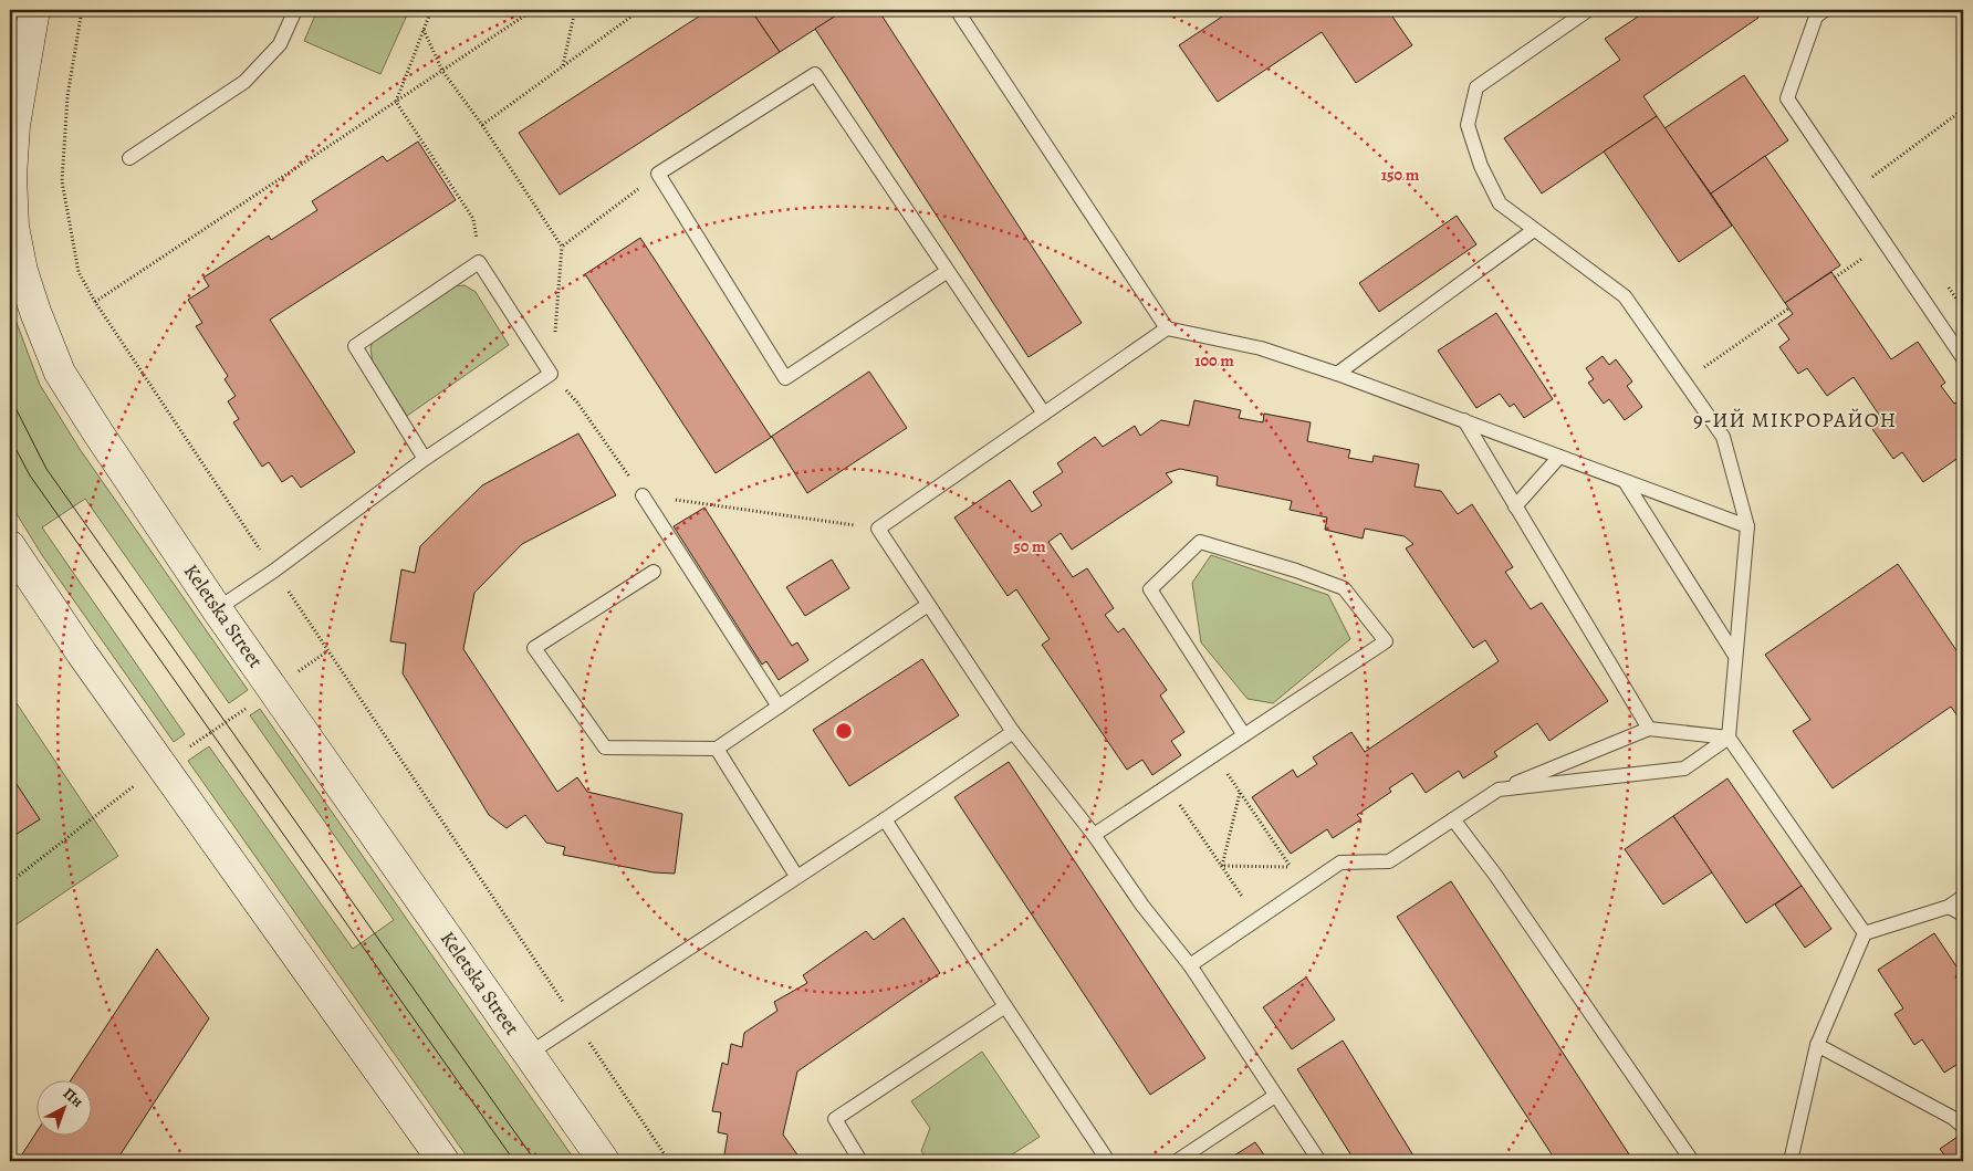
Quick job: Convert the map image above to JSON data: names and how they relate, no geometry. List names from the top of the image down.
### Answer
{
  "streets": {
    "main road": ["Keletska Street"]
  },
  "districts": ["9-ИЙ МІКРОРАЙОН"],
  "north": "top right",
  "rings": ["150 m", "100 m", "50 m"]
}
